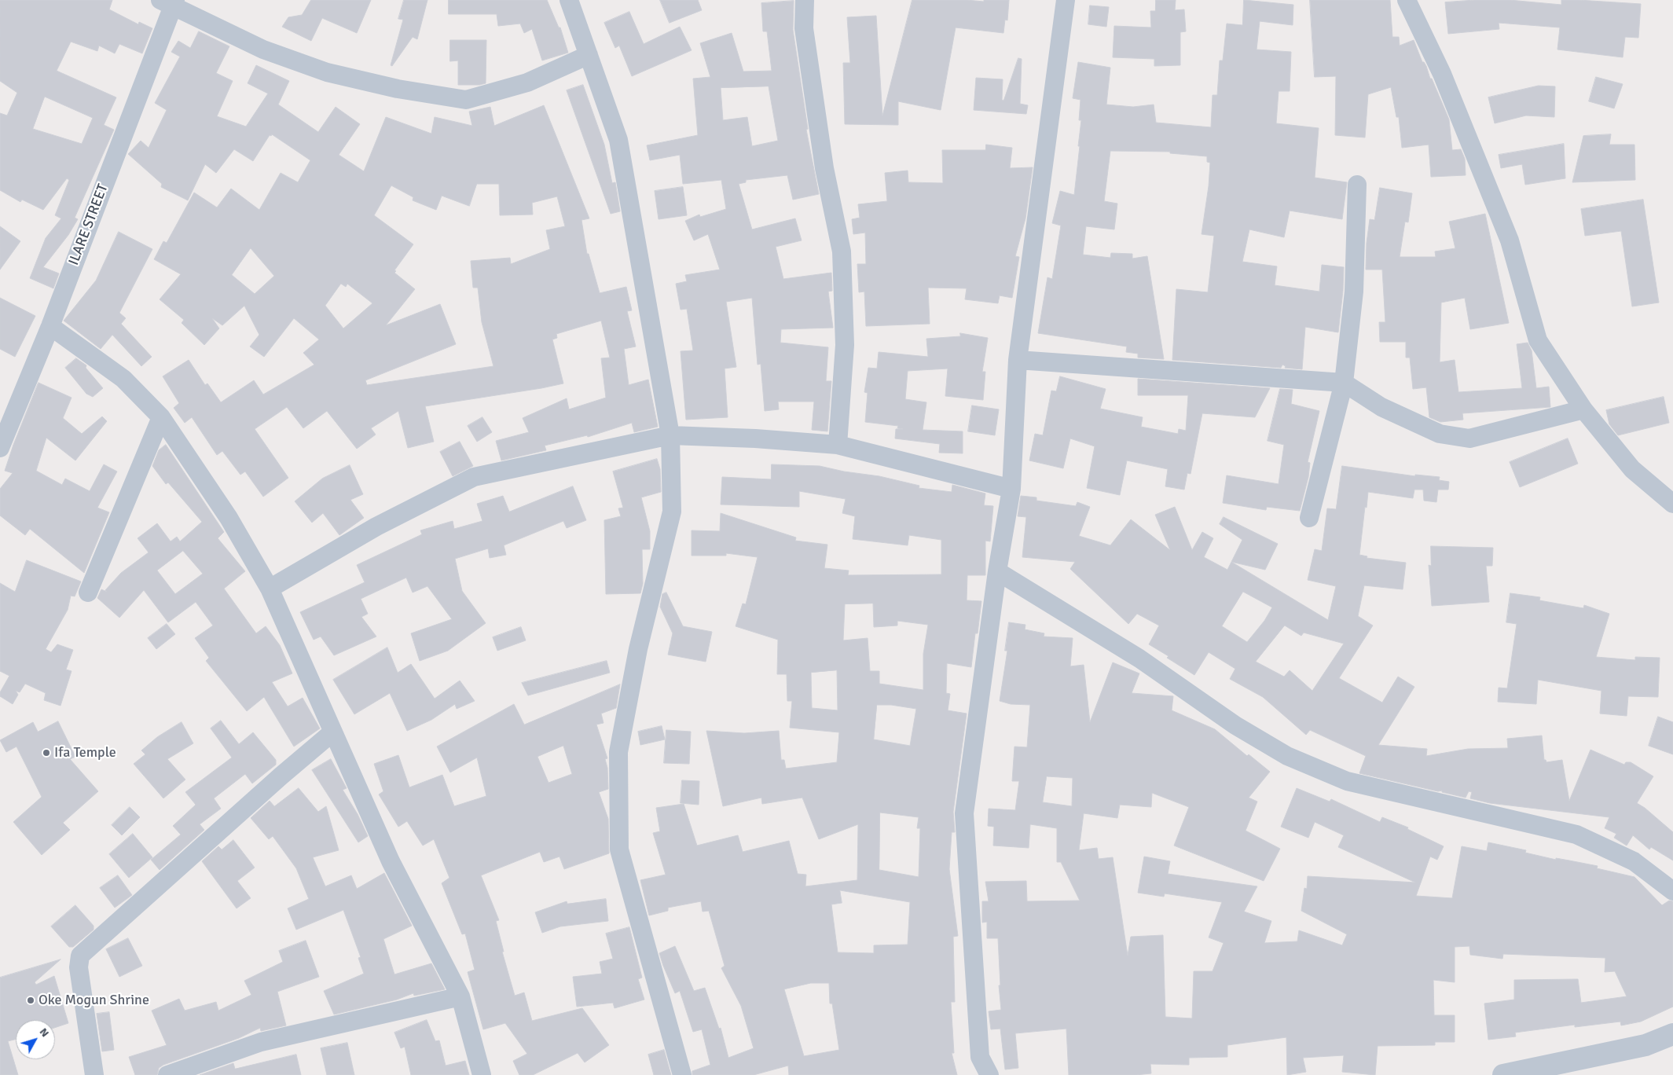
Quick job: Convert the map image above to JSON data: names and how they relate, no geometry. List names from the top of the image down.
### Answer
{
  "streets": {
    "street": ["ILARE STREET"]
  },
  "places": ["Ifa Temple", "Oke Mogun Shrine"],
  "north": "top right"
}
